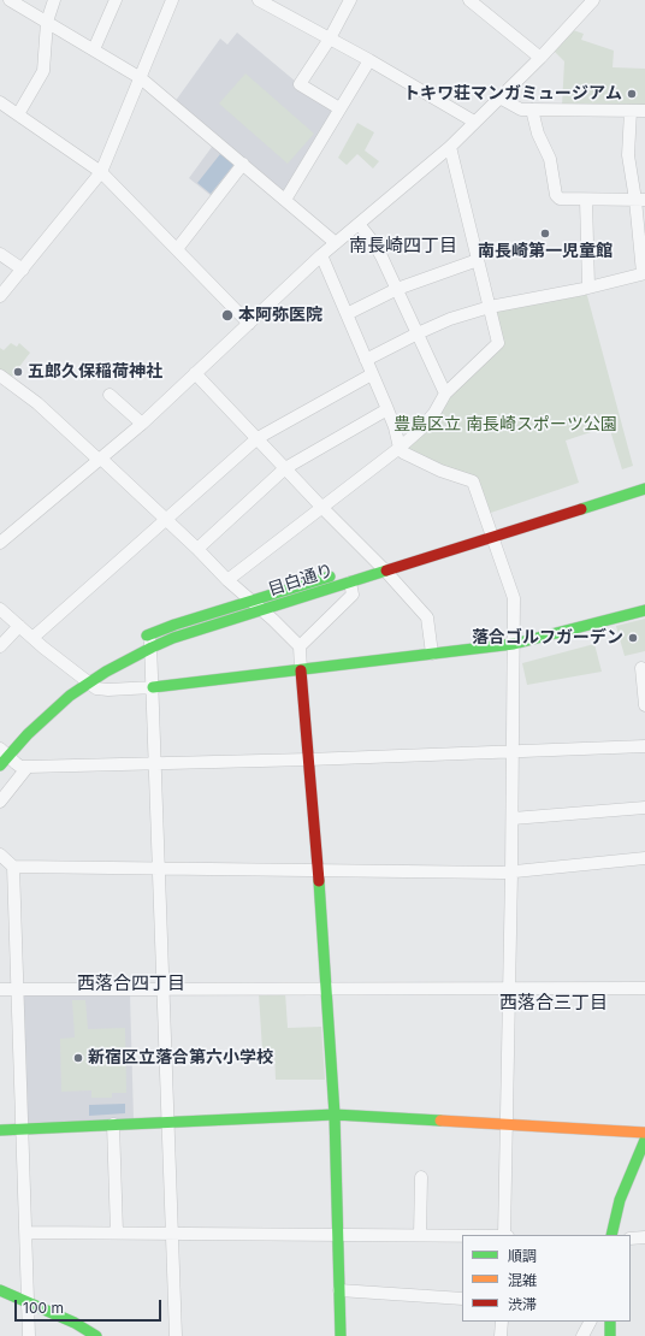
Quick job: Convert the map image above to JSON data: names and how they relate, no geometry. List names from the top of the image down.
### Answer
{
  "streets": {
    "street": ["目白通り"]
  },
  "districts": ["南長崎四丁目", "西落合四丁目", "西落合三丁目"],
  "parks": ["豊島区立 南長崎スポーツ公園"],
  "places": [
    "トキワ荘マンガミュージアム",
    "南長崎第一児童館",
    "本阿弥医院",
    "五郎久保稲荷神社",
    "落合ゴルフガーデン",
    "新宿区立落合第六小学校"
  ],
  "legend": ["順調", "混雑", "渋滞"],
  "scale_bar": "100 m"
}
